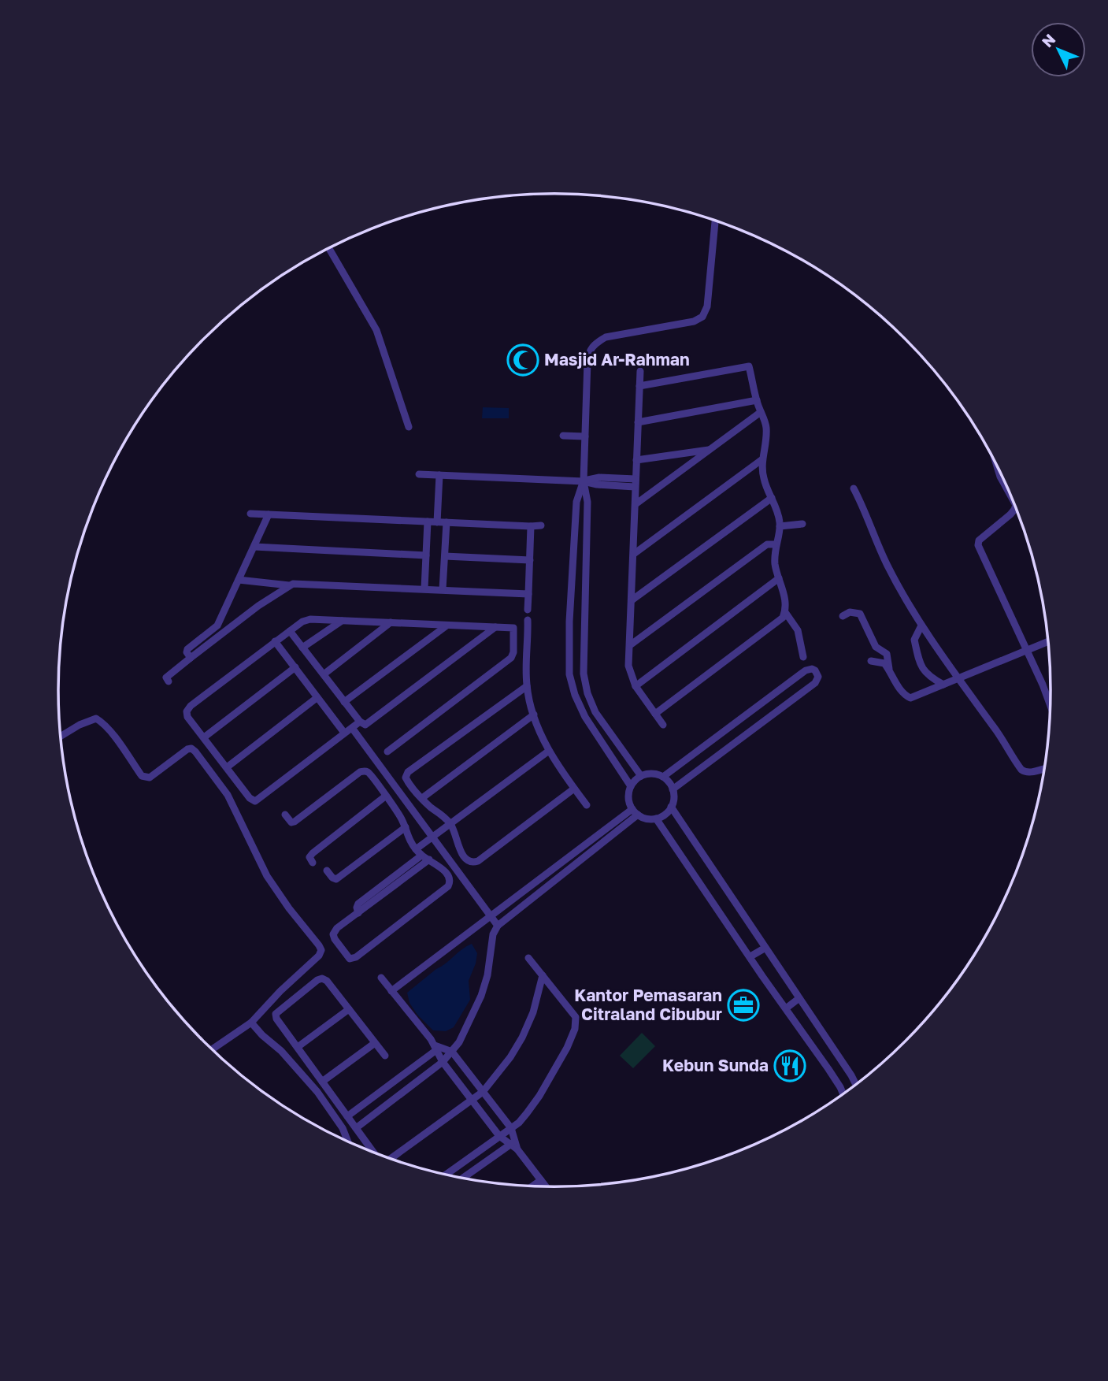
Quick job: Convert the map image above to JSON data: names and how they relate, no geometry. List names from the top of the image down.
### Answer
{
  "places": {
    "mosque": ["Masjid Ar-Rahman"],
    "office": ["Kantor Pemasaran Citraland Cibubur"],
    "restaurant": ["Kebun Sunda"]
  },
  "north": "top left"
}
